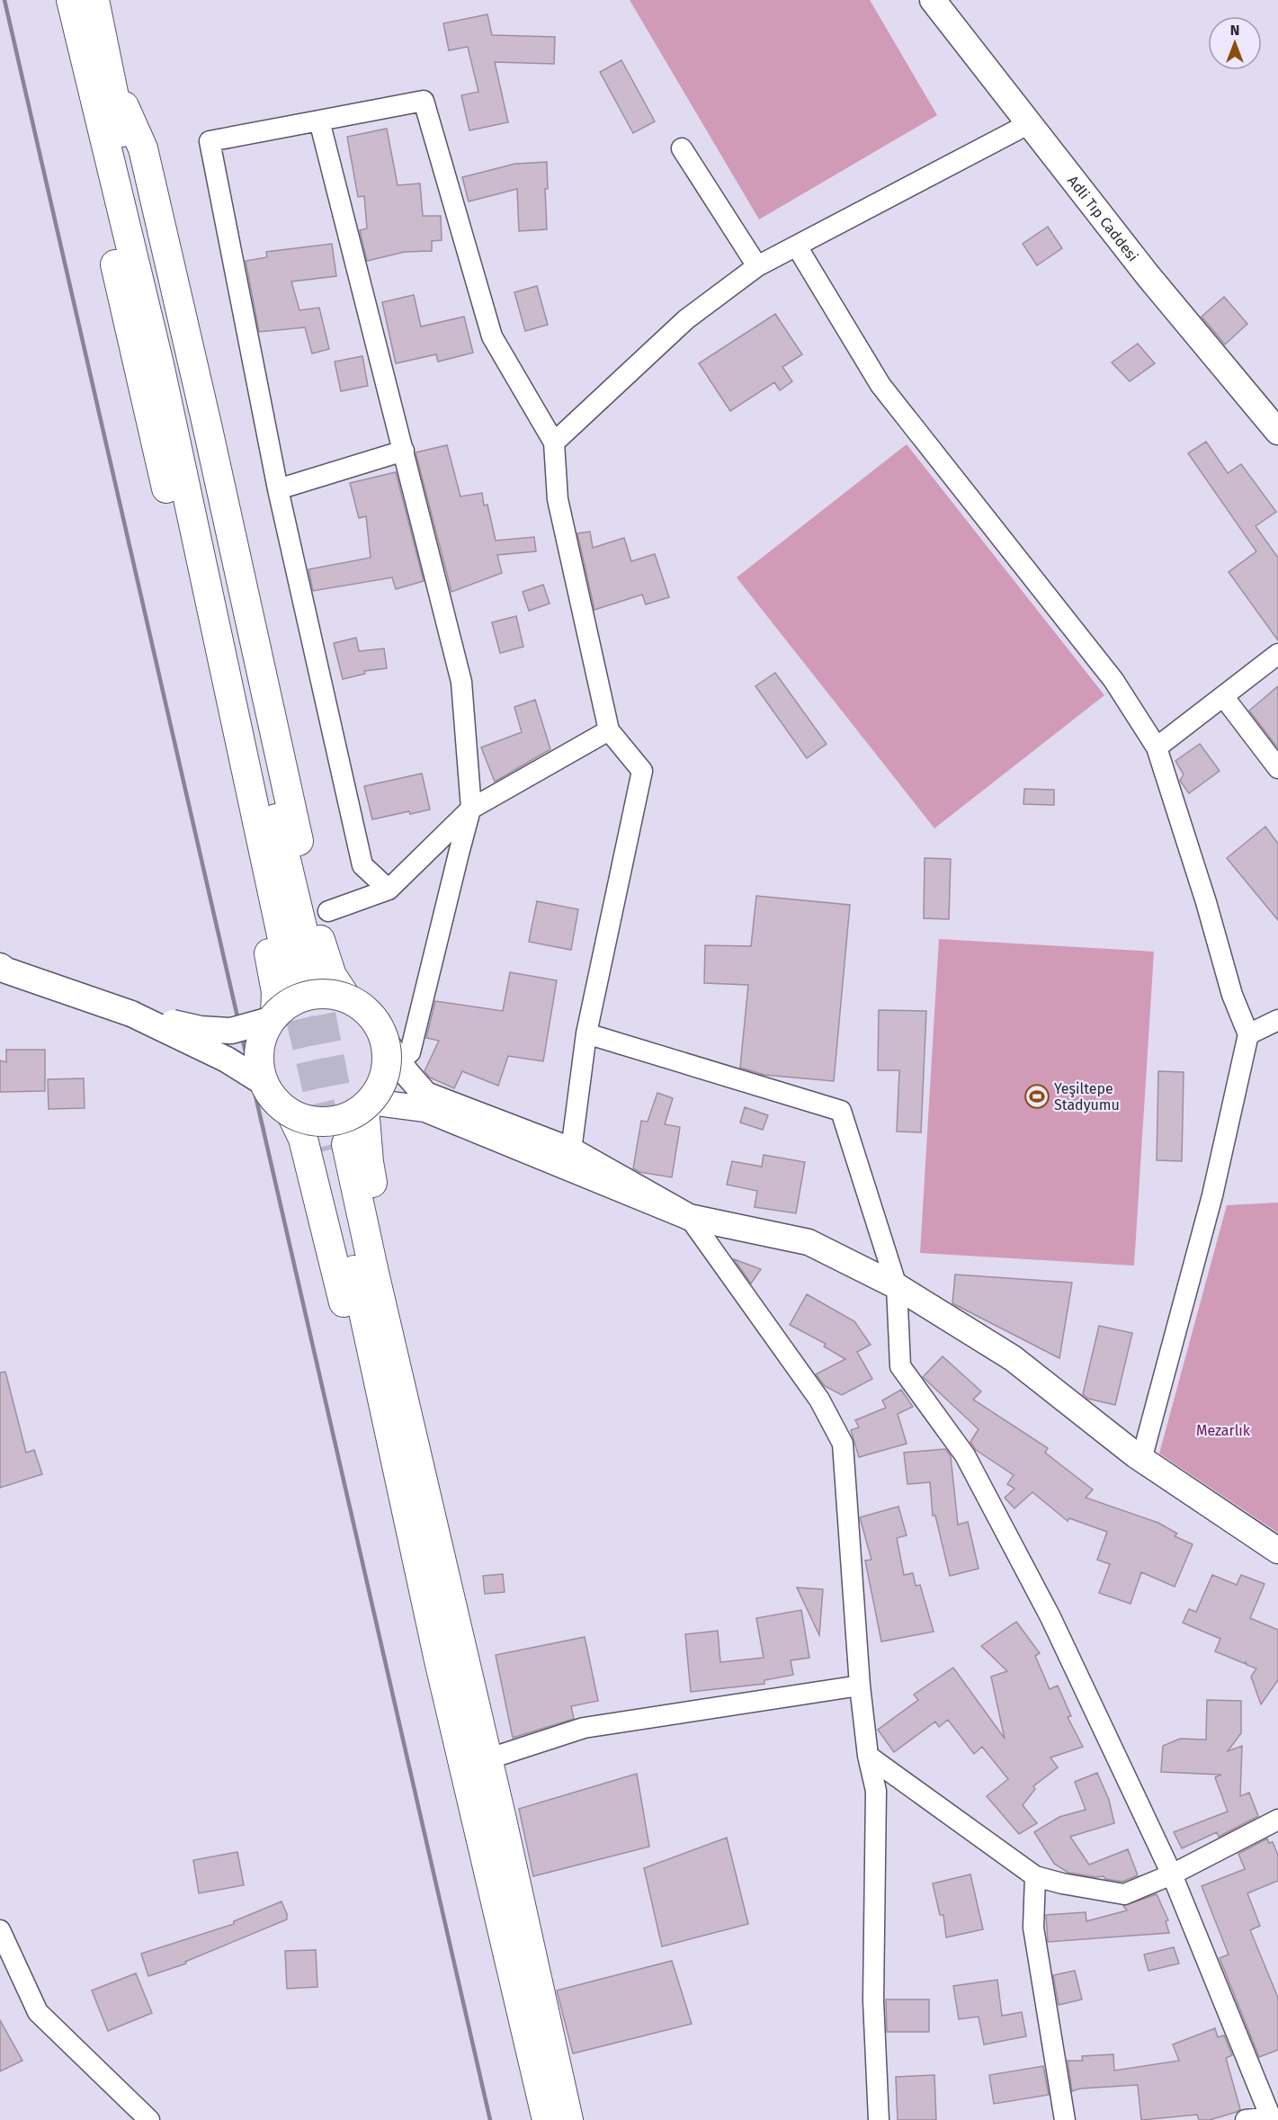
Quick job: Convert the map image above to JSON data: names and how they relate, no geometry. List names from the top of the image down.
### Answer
{
  "streets": {
    "street": ["Adli Tıp Caddesi"]
  },
  "parks": ["Mezarlık"],
  "places": {
    "sports": ["Yeşiltepe Stadyumu"]
  },
  "north": "top"
}
